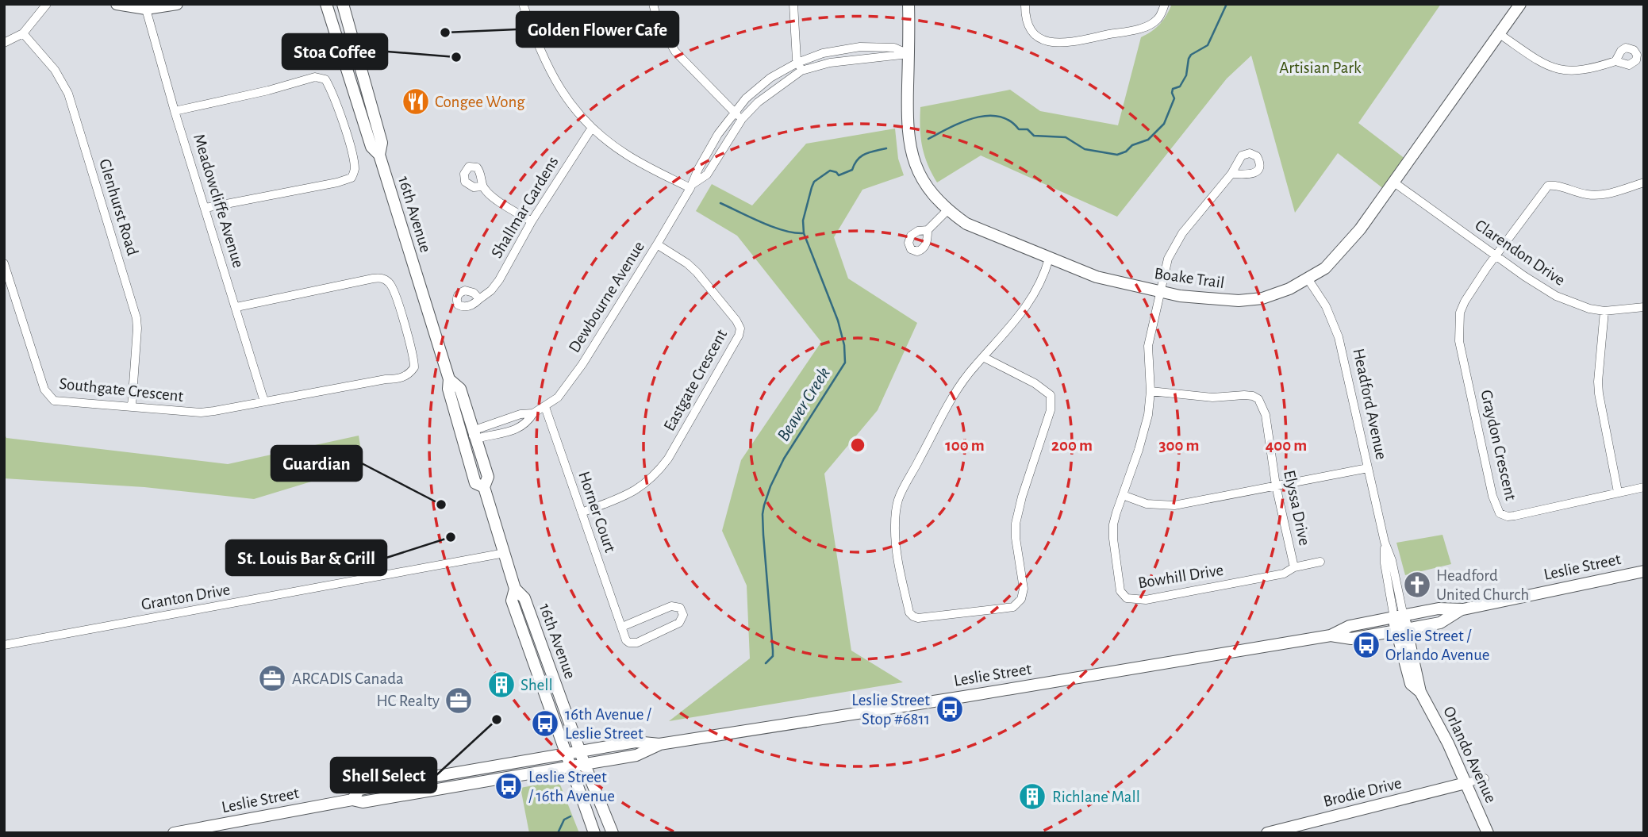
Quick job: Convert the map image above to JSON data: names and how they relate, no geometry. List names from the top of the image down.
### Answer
{
  "streets": {
    "main road": [
      "16th Avenue",
      "Boake Trail",
      "Leslie Street",
      "Orlando Avenue",
      "Brodie Drive"
    ],
    "street": [
      "Meadowcliffe Avenue",
      "Glenhurst Road",
      "Shallmar Gardens",
      "Clarendon Drive",
      "Dewbourne Avenue",
      "Eastgate Crescent",
      "Southgate Crescent",
      "Headford Avenue",
      "Graydon Crescent",
      "Elyssa Drive",
      "Horner Court",
      "Bowhill Drive",
      "Granton Drive"
    ]
  },
  "crossings": [
    ["Meadowcliffe Avenue", "Southgate Crescent"],
    ["Glenhurst Road", "Southgate Crescent"],
    ["16th Avenue", "Dewbourne Avenue"],
    ["16th Avenue", "Leslie Street"],
    ["16th Avenue", "Granton Drive"],
    ["Clarendon Drive", "Boake Trail"],
    ["Clarendon Drive", "Graydon Crescent"],
    ["Boake Trail", "Dewbourne Avenue"],
    ["Boake Trail", "Headford Avenue"],
    ["Boake Trail", "Bowhill Drive"],
    ["Dewbourne Avenue", "Eastgate Crescent"],
    ["Dewbourne Avenue", "Horner Court"],
    ["Eastgate Crescent", "Horner Court"],
    ["Headford Avenue", "Leslie Street"],
    ["Headford Avenue", "Orlando Avenue"],
    ["Elyssa Drive", "Bowhill Drive"],
    ["Leslie Street", "Orlando Avenue"],
    ["Orlando Avenue", "Brodie Drive"]
  ],
  "water": ["Beaver Creek"],
  "parks": ["Artisian Park"],
  "places": {
    "other": [
      "Golden Flower Cafe",
      "Stoa Coffee",
      "Guardian",
      "St. Louis Bar & Grill",
      "Shell Select"
    ],
    "restaurant": ["Congee Wong"],
    "church": ["Headford United Church"],
    "bus stop": [
      "Leslie Street / Orlando Avenue",
      "Leslie Street Stop #6811",
      "16th Avenue / Leslie Street",
      "Leslie Street / 16th Avenue"
    ],
    "office": ["ARCADIS Canada", "HC Realty"],
    "building": ["Shell", "Richlane Mall"]
  },
  "rings": [
    "100 m",
    "200 m",
    "300 m",
    "400 m"
  ]
}
